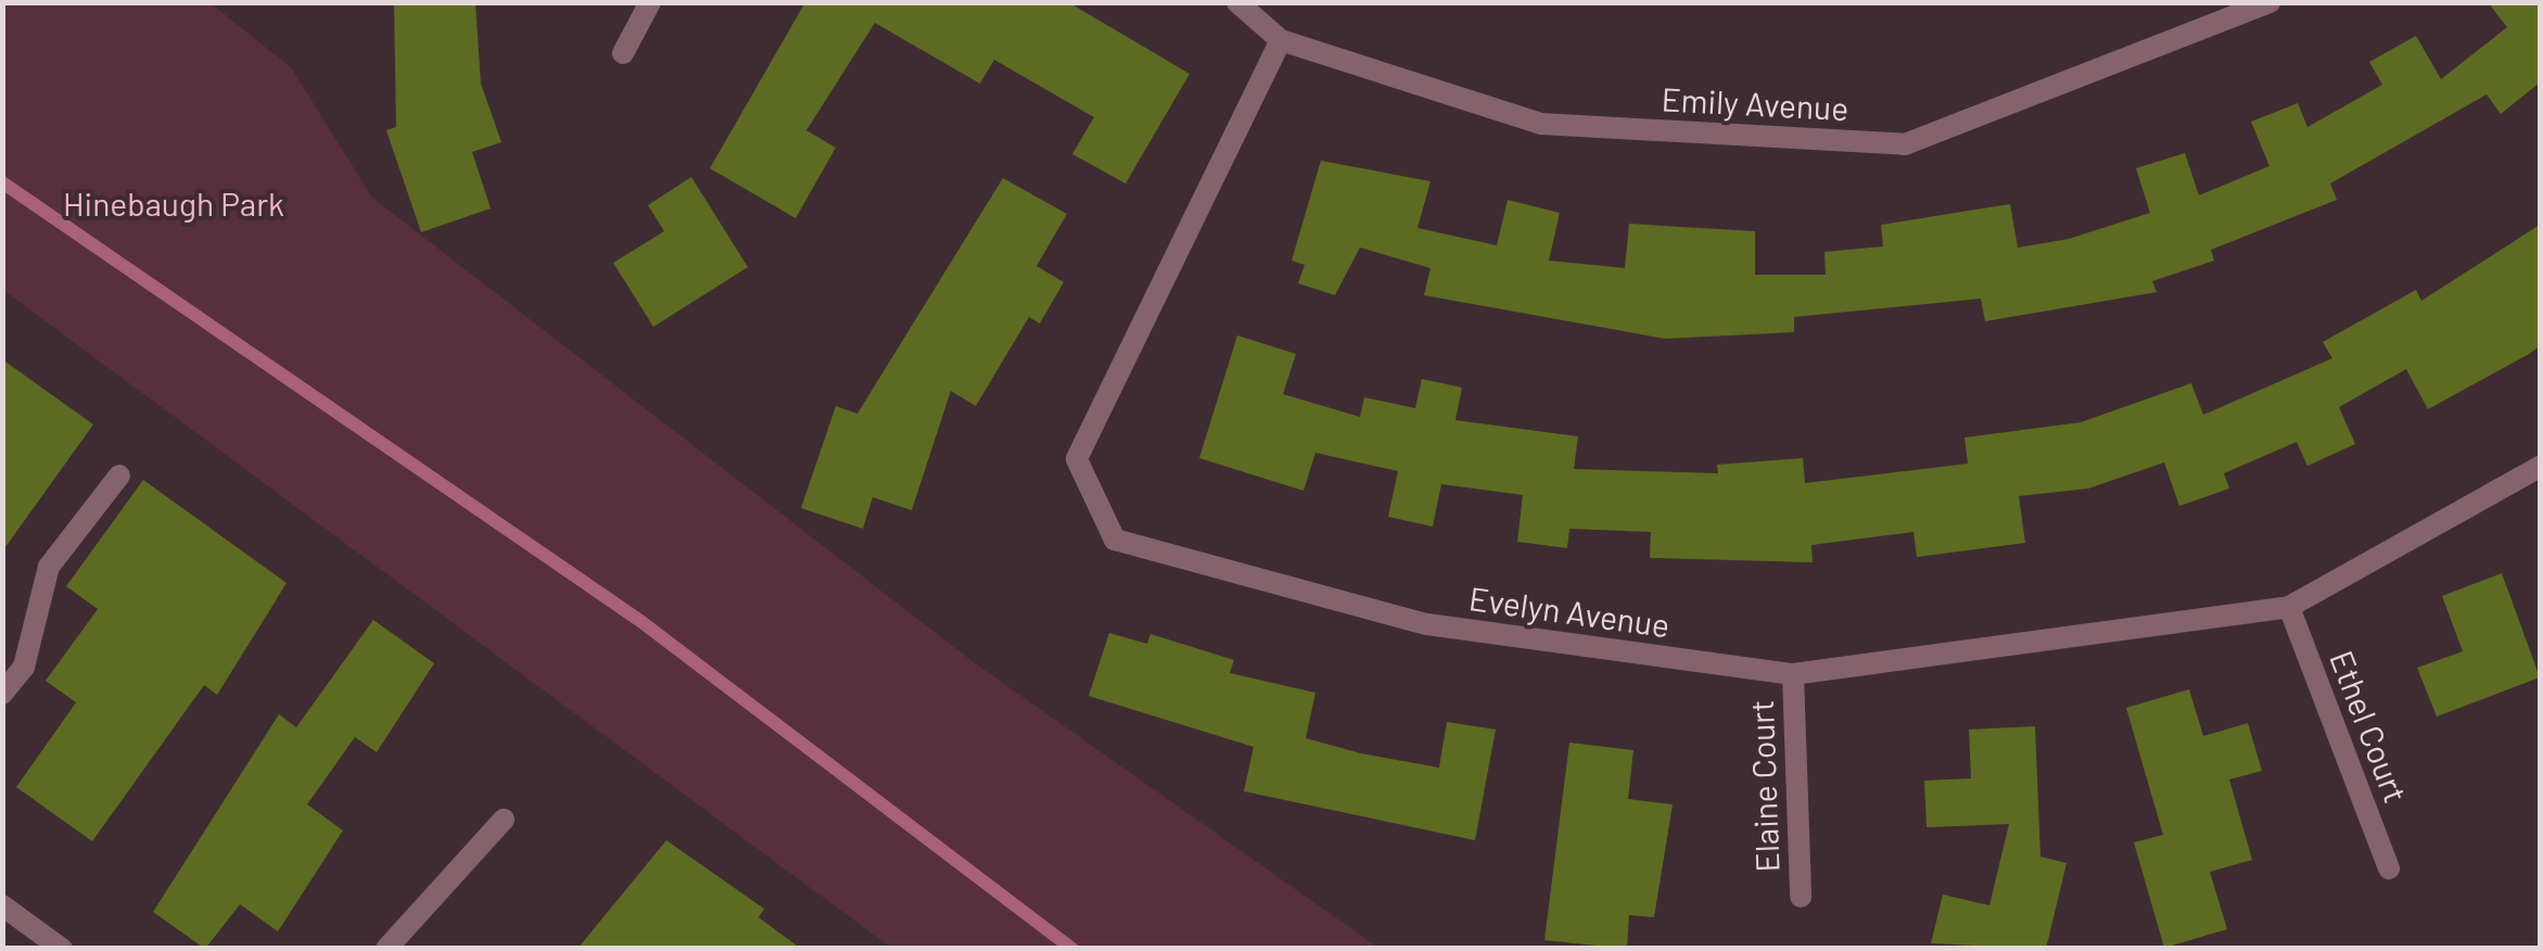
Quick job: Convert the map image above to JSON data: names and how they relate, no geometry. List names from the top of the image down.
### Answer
{
  "streets": {
    "street": [
      "Emily Avenue",
      "Evelyn Avenue",
      "Ethel Court",
      "Elaine Court"
    ]
  },
  "crossings": [
    ["Emily Avenue", "Evelyn Avenue"],
    ["Evelyn Avenue", "Ethel Court"],
    ["Evelyn Avenue", "Elaine Court"]
  ],
  "parks": ["Hinebaugh Park"]
}
